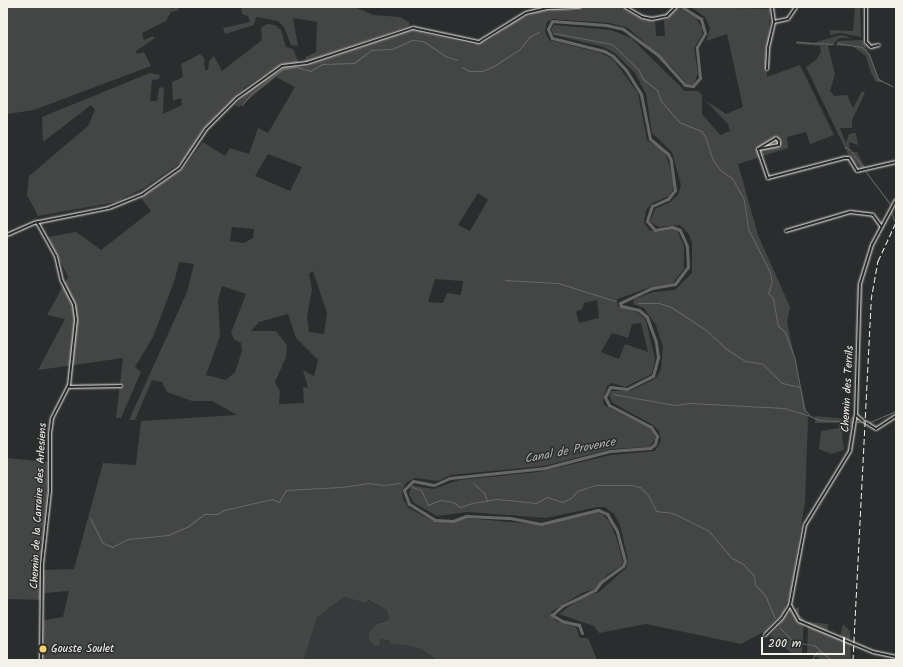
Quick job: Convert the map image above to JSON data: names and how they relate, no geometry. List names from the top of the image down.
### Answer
{
  "streets": {
    "street": ["Chemin des Terrils", "Chemin de la Carraire des Arlesiens"]
  },
  "water": ["Canal de Provence"],
  "places": ["Gouste Soulet"],
  "scale_bar": "200 m"
}
